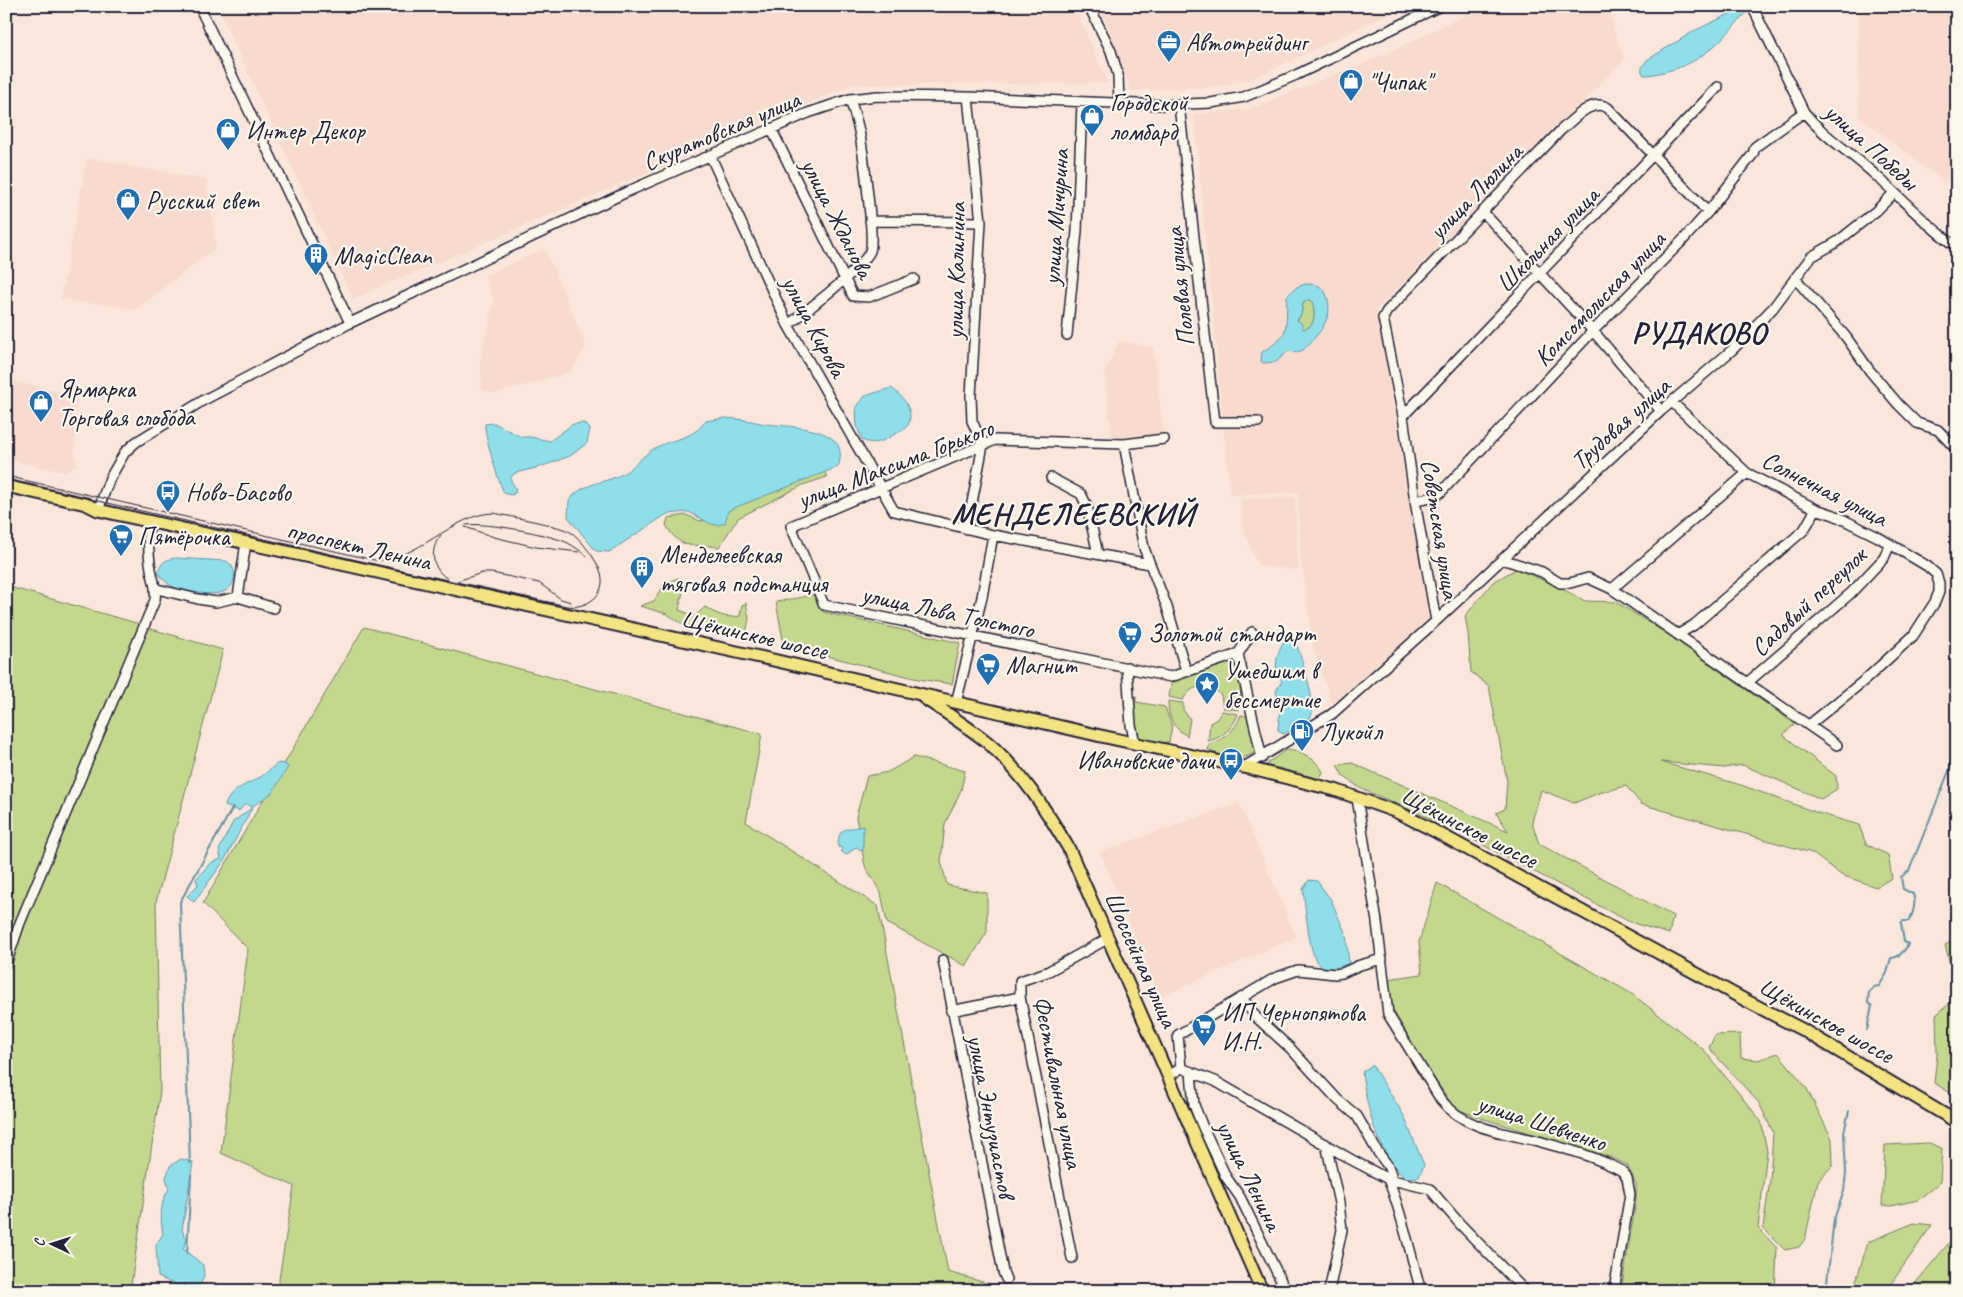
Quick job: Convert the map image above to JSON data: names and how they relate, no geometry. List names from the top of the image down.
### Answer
{
  "streets": {
    "main road": ["проспект Ленина", "Щёкинское шоссе", "Шоссейная улица"],
    "street": [
      "Скуратовская улица",
      "улица Победы",
      "улица Люлина",
      "улица Мичурина",
      "улица Жданова",
      "Школьная улица",
      "улица Калинина",
      "Полевая улица",
      "Комсомольская улица",
      "улица Кирова",
      "Трудовая улица",
      "улица Максима Горького",
      "Солнечная улица",
      "Советская улица",
      "Садовый переулок",
      "улица Льва Толстого",
      "Фестивальная улица",
      "улица Энтузиастов",
      "улица Шевченко",
      "улица Ленина"
    ]
  },
  "crossings": [
    ["Скуратовская улица", "улица Мичурина"],
    ["Скуратовская улица", "улица Жданова"],
    ["Скуратовская улица", "улица Калинина"],
    ["Скуратовская улица", "Полевая улица"],
    ["Скуратовская улица", "улица Кирова"],
    ["Скуратовская улица", "проспект Ленина"],
    ["улица Победы", "Комсомольская улица"],
    ["улица Победы", "Трудовая улица"],
    ["улица Люлина", "Школьная улица"],
    ["улица Люлина", "Советская улица"],
    ["Школьная улица", "Советская улица"],
    ["улица Калинина", "улица Максима Горького"],
    ["Комсомольская улица", "Советская улица"],
    ["улица Кирова", "улица Максима Горького"],
    ["Трудовая улица", "Солнечная улица"],
    ["Трудовая улица", "Советская улица"],
    ["улица Максима Горького", "улица Льва Толстого"],
    ["Солнечная улица", "Садовый переулок"],
    ["Советская улица", "Щёкинское шоссе"],
    ["проспект Ленина", "Щёкинское шоссе"],
    ["Щёкинское шоссе", "Шоссейная улица"],
    ["Щёкинское шоссе", "улица Шевченко"],
    ["Шоссейная улица", "Фестивальная улица"]
  ],
  "districts": ["РУДАКОВО", "МЕНДЕЛЕЕВСКИЙ"],
  "places": {
    "office": ["Автотрейдинг"],
    "shop": [
      "\"Чипак\"",
      "Городской ломбард",
      "Интер Декор",
      "Русский свет",
      "Ярмарка Торговая слобода"
    ],
    "building": ["MagicClean", "Менделеевская тяговая подстанция"],
    "bus stop": ["Ново-Басово", "Ивановские дачи"],
    "supermarket": [
      "Пятёрочка",
      "Золотой стандарт",
      "Магнит",
      "ИП Чернопятова И.Н."
    ],
    "place": ["Ушедшим в бессмертие"],
    "fuel station": ["Лукойл"]
  },
  "north": "left"
}
